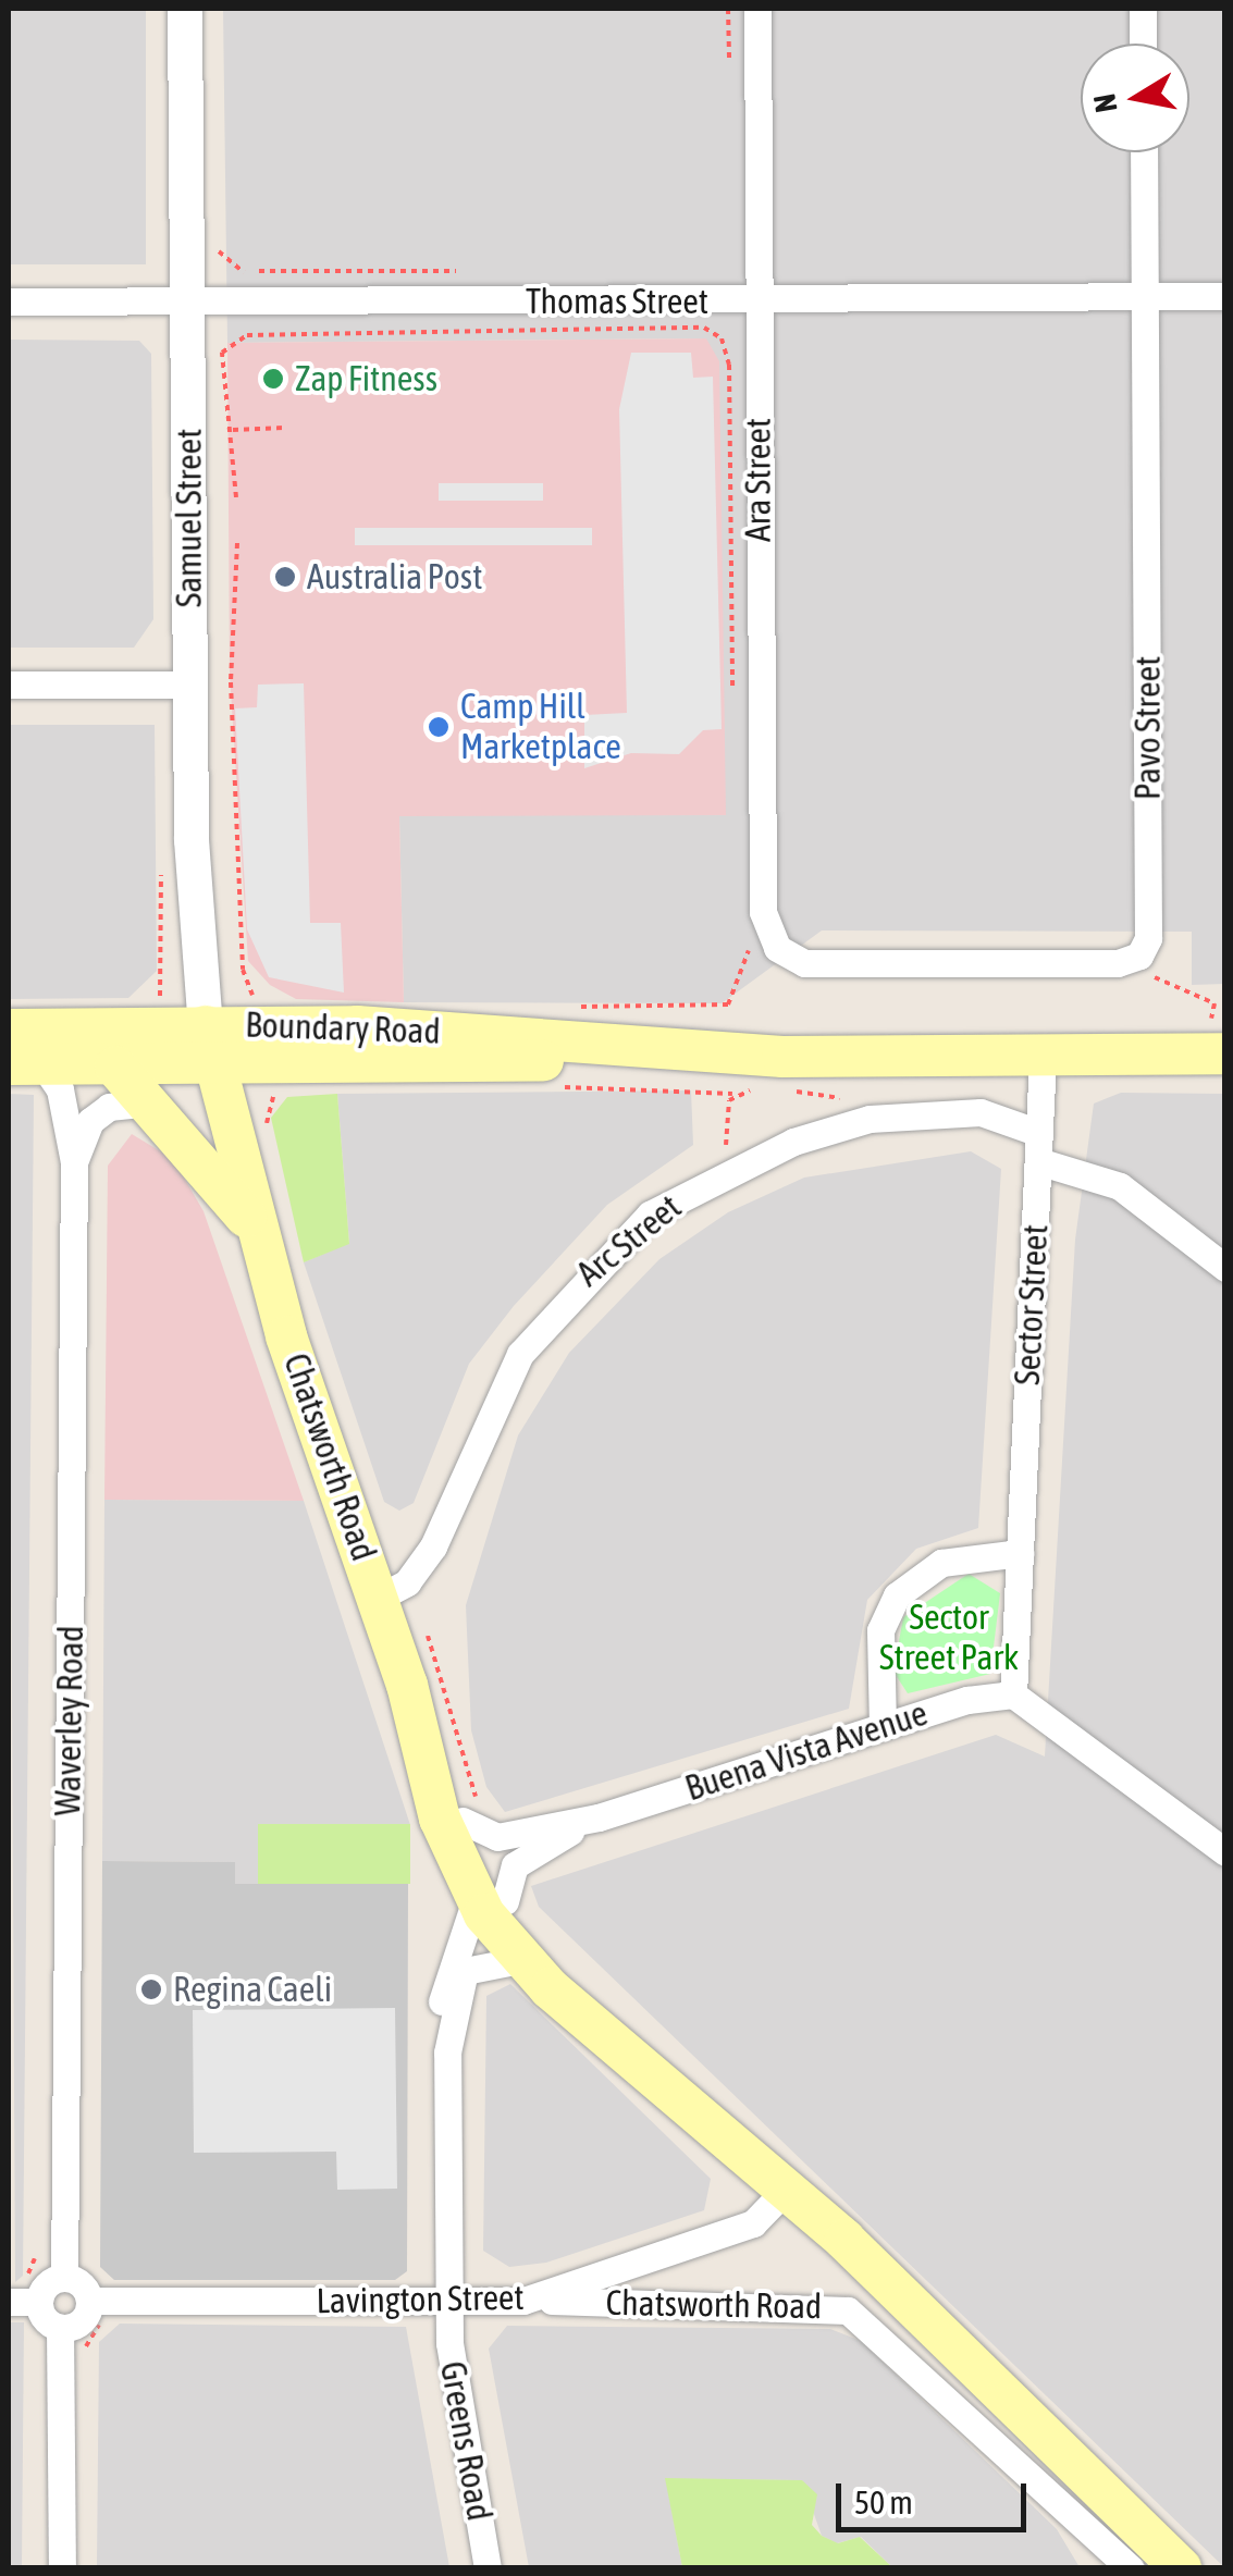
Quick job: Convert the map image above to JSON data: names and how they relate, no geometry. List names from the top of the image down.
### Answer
{
  "streets": {
    "main road": ["Boundary Road", "Chatsworth Road"],
    "street": [
      "Thomas Street",
      "Ara Street",
      "Samuel Street",
      "Pavo Street",
      "Arc Street",
      "Sector Street",
      "Waverley Road",
      "Buena Vista Avenue",
      "Lavington Street",
      "Greens Road"
    ]
  },
  "crossings": [
    ["Thomas Street", "Ara Street"],
    ["Thomas Street", "Samuel Street"],
    ["Thomas Street", "Pavo Street"],
    ["Samuel Street", "Boundary Road"],
    ["Samuel Street", "Chatsworth Road"],
    ["Boundary Road", "Sector Street"],
    ["Boundary Road", "Chatsworth Road"],
    ["Boundary Road", "Waverley Road"],
    ["Arc Street", "Sector Street"],
    ["Arc Street", "Chatsworth Road"],
    ["Sector Street", "Buena Vista Avenue"],
    ["Chatsworth Road", "Waverley Road"],
    ["Chatsworth Road", "Buena Vista Avenue"],
    ["Chatsworth Road", "Lavington Street"],
    ["Chatsworth Road", "Greens Road"],
    ["Buena Vista Avenue", "Greens Road"],
    ["Lavington Street", "Greens Road"]
  ],
  "parks": ["Sector Street Park"],
  "places": [
    "Zap Fitness",
    "Australia Post",
    "Camp Hill Marketplace",
    "Regina Caeli"
  ],
  "scale_bar": "50 m",
  "north": "left"
}
